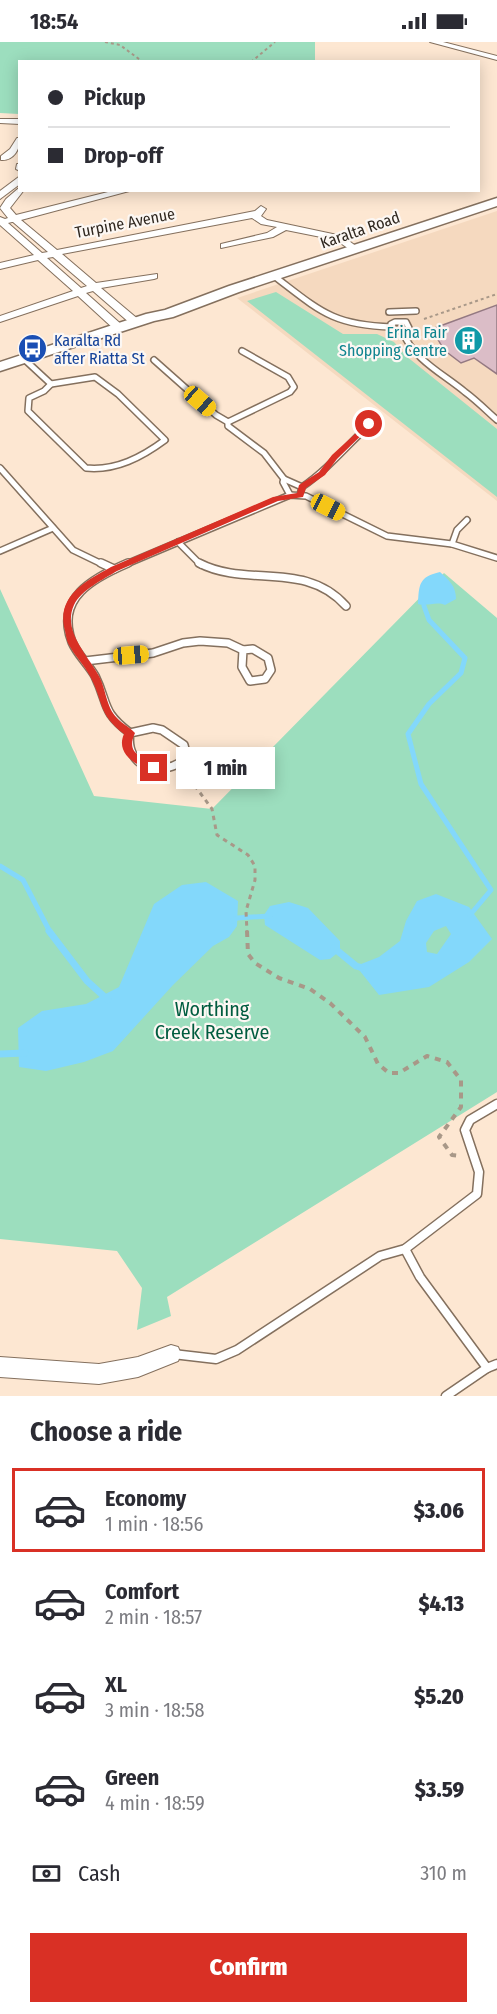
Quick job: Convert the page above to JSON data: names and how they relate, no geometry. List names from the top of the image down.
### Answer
{
  "streets": {
    "street": ["Turpine Avenue", "Karalta Road"]
  },
  "parks": ["Worthing Creek Reserve"],
  "places": {
    "building": ["Erina Fair Shopping Centre"],
    "bus stop": ["Karalta Rd after Riatta St"]
  },
  "page": {
    "status": "18:54",
    "banner": ["Pickup", "Drop-off"],
    "bubble": "1 min",
    "heading": "Choose a ride",
    "list": [
      {
        "name": "Economy",
        "note": "1 min · 18:56",
        "value": "$3.06"
      },
      {
        "name": "Comfort",
        "note": "2 min · 18:57",
        "value": "$4.13"
      },
      {
        "name": "XL",
        "note": "3 min · 18:58",
        "value": "$5.20"
      },
      {
        "name": "Green",
        "note": "4 min · 18:59",
        "value": "$3.59"
      }
    ],
    "pay": ["Cash", "310 m"],
    "buttons": "Confirm"
  }
}
